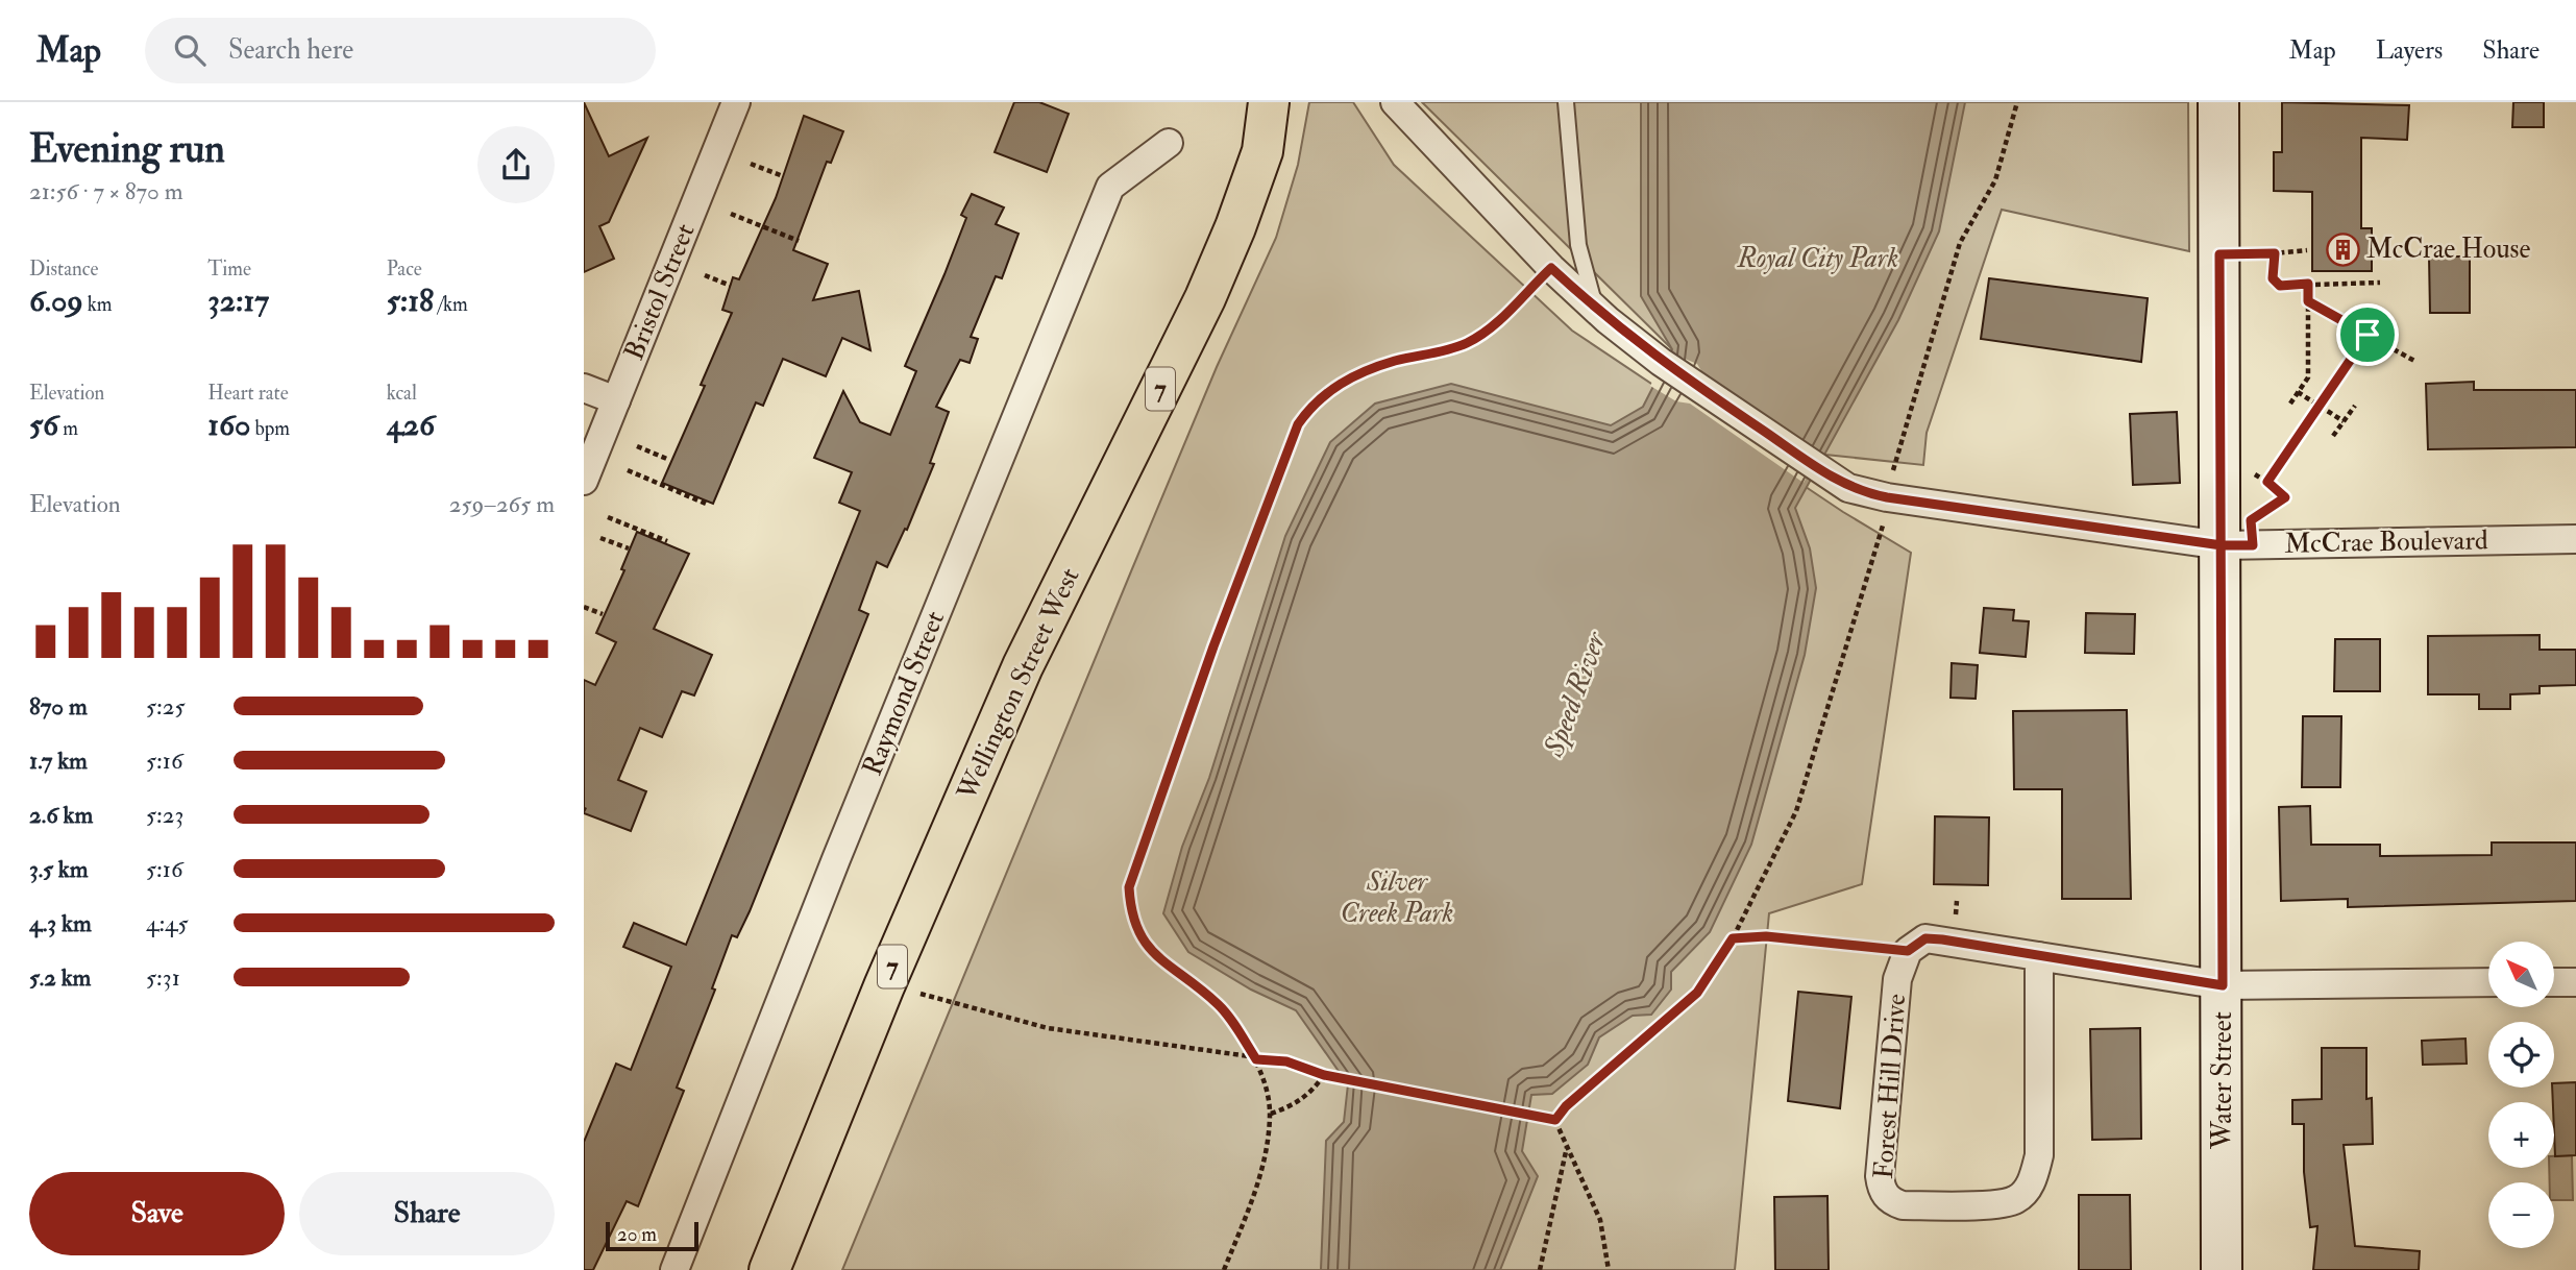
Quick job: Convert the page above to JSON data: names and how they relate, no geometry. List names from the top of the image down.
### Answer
{
  "streets": {
    "main road": ["7", "Wellington Street West"],
    "street": [
      "Bristol Street",
      "McCrae Boulevard",
      "Raymond Street",
      "Water Street",
      "Forest Hill Drive"
    ]
  },
  "crossings": [
    ["McCrae Boulevard", "Water Street"]
  ],
  "water": ["Speed River"],
  "parks": ["Royal City Park", "Silver Creek Park"],
  "places": {
    "building": ["McCrae House"]
  },
  "scale_bar": "20 m",
  "north": "top left",
  "page": {
    "header": "Map",
    "search": "Search here",
    "nav": ["Map", "Layers", "Share"],
    "heading": ["Evening run", "21:56 · 7 × 870 m"],
    "stats": [
      ["Distance", "6.09 km"],
      ["Time", "32:17"],
      ["Pace", "5:18 /km"],
      ["Elevation", "56 m"],
      ["Heart rate", "160 bpm"],
      ["kcal", "426"]
    ],
    "chart": ["Elevation", "259–265 m"],
    "list": [
      {
        "name": "870 m",
        "note": "5:25"
      },
      {
        "name": "1.7 km",
        "note": "5:16"
      },
      {
        "name": "2.6 km",
        "note": "5:23"
      },
      {
        "name": "3.5 km",
        "note": "5:16"
      },
      {
        "name": "4.3 km",
        "note": "4:45"
      },
      {
        "name": "5.2 km",
        "note": "5:31"
      }
    ],
    "map_buttons": ["+", "−"],
    "buttons": ["Save", "Share"],
    "scale": "20 m"
  }
}
